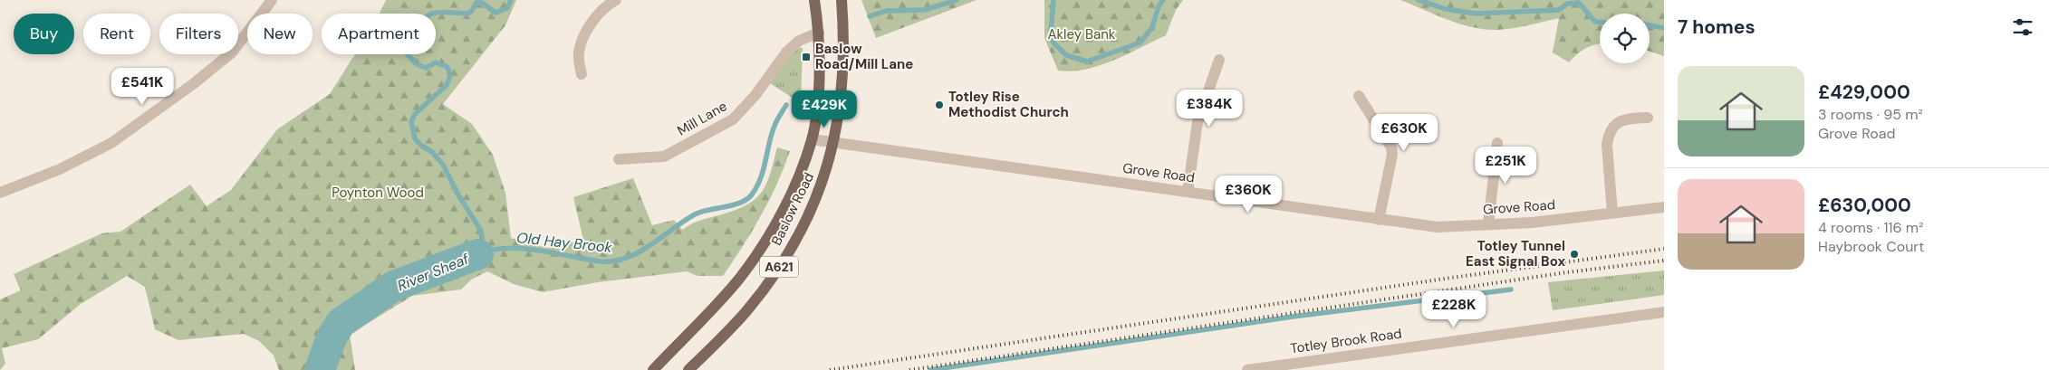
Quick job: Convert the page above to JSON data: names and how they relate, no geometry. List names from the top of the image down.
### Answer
{
  "streets": {
    "main road": ["Baslow Road", "A621"],
    "street": ["Mill Lane", "Grove Road", "Totley Brook Road"]
  },
  "crossings": [
    ["Mill Lane", "A621"],
    ["Grove Road", "Baslow Road"],
    ["Grove Road", "A621"]
  ],
  "water": ["Old Hay Brook", "River Sheaf"],
  "parks": ["Akley Bank", "Poynton Wood"],
  "places": {
    "transit": ["Baslow Road/Mill Lane"],
    "other": ["Totley Rise Methodist Church", "Totley Tunnel East Signal Box"]
  },
  "page": {
    "heading": "7 homes",
    "chip": [
      "Buy",
      "Rent",
      "Filters",
      "New",
      "Apartment"
    ],
    "list": [
      {
        "name": "£429,000",
        "note": "3 rooms · 95 m² · Grove Road"
      },
      {
        "name": "£630,000",
        "note": "4 rooms · 116 m² · Haybrook Court"
      }
    ],
    "price": [
      "£541K",
      "£384K",
      "£429K",
      "£630K",
      "£251K",
      "£360K",
      "£228K"
    ]
  }
}
